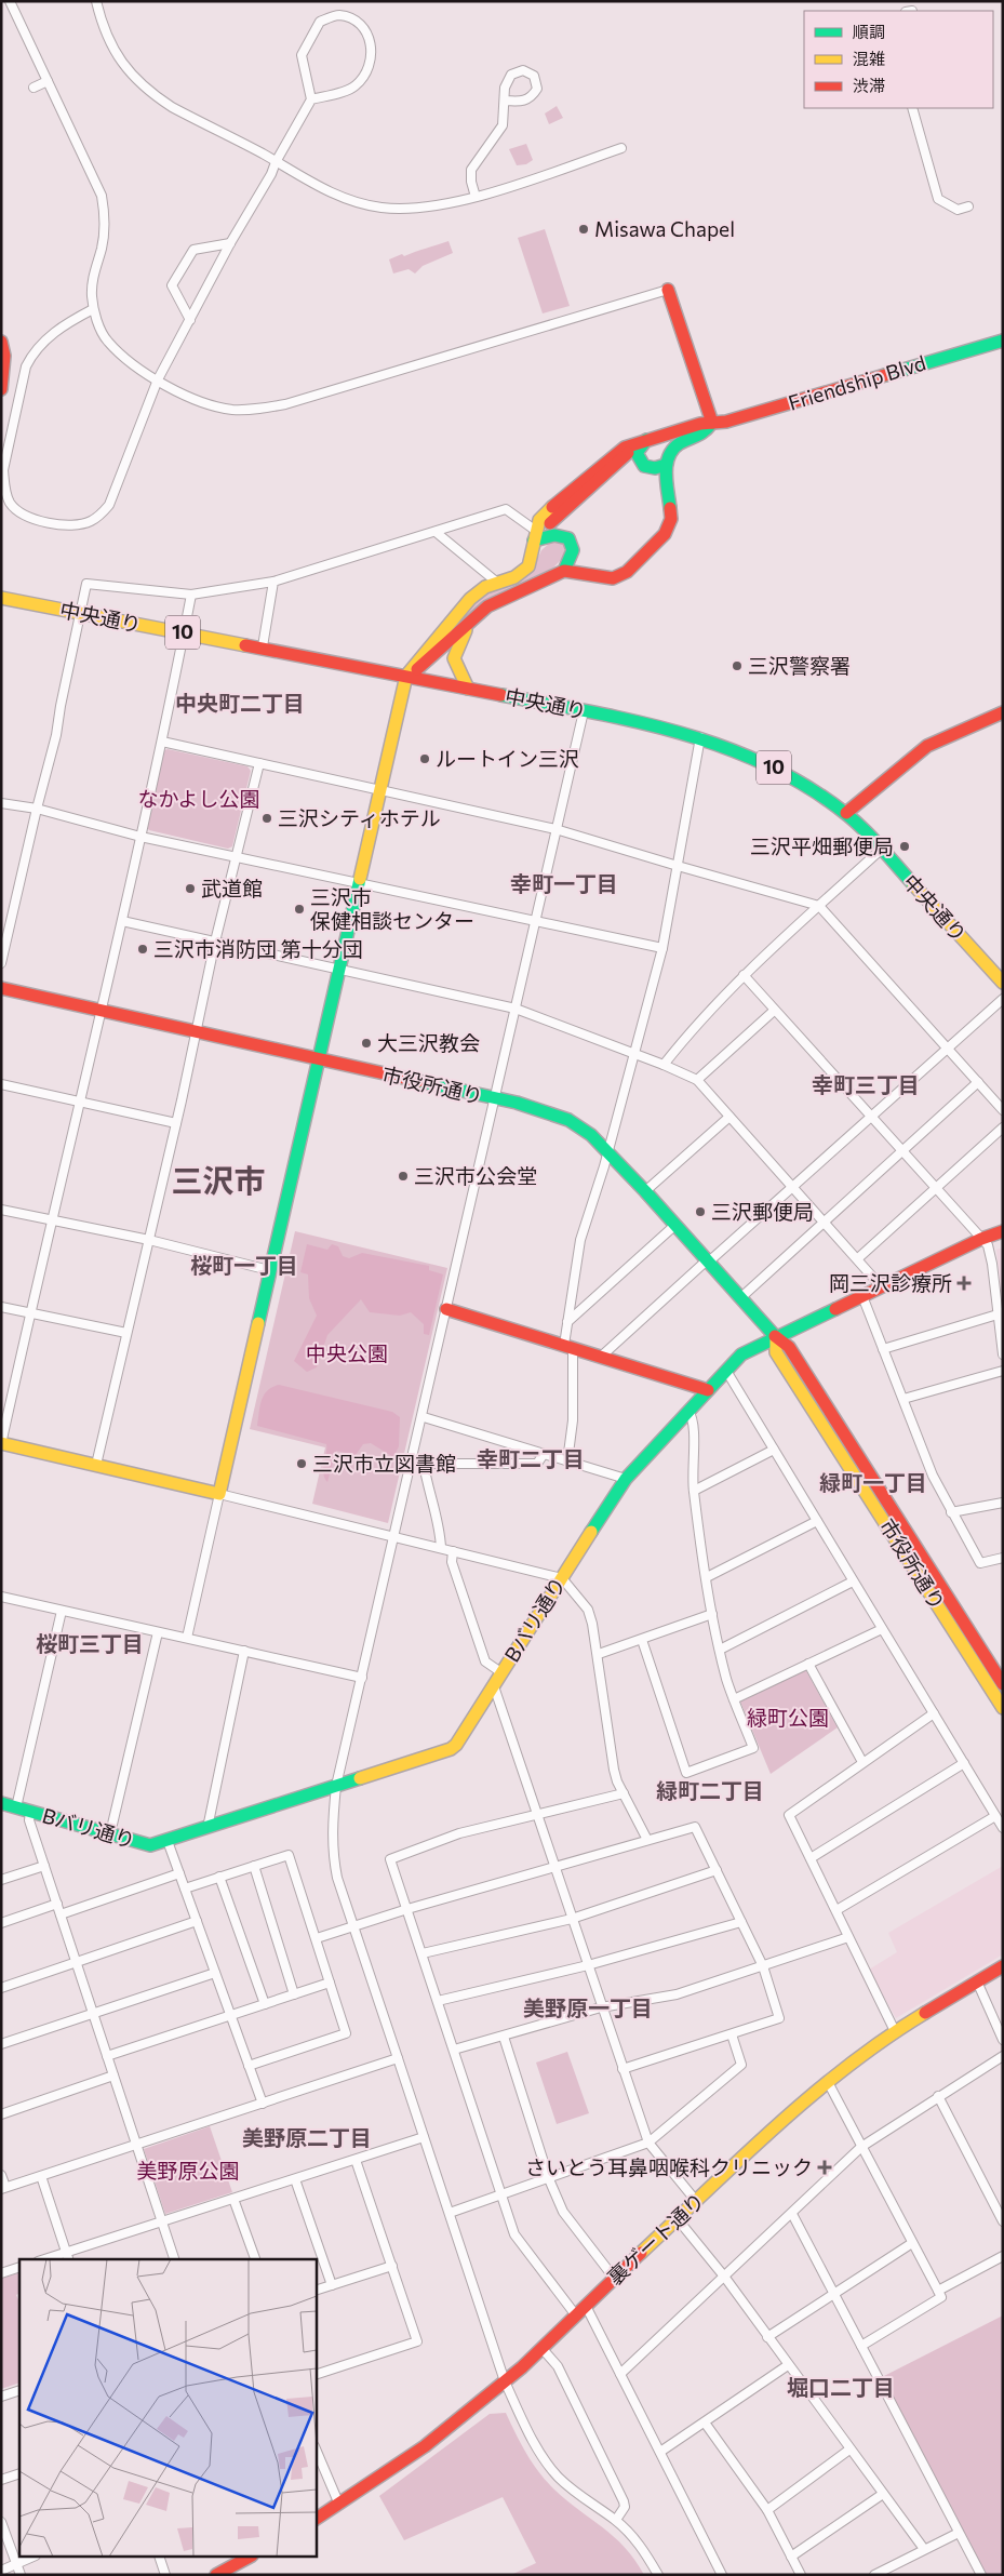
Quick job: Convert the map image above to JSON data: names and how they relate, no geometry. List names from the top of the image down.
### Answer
{
  "streets": {
    "street": [
      "Friendship Blvd",
      "中央通り",
      "10",
      "市役所通り",
      "Bバリ通り",
      "裏ゲート通り"
    ]
  },
  "crossings": [
    ["市役所通り", "Bバリ通り"]
  ],
  "districts": [
    "中央町二丁目",
    "幸町一丁目",
    "幸町三丁目",
    "三沢市",
    "桜町一丁目",
    "幸町二丁目",
    "緑町一丁目",
    "桜町三丁目",
    "緑町二丁目",
    "美野原一丁目",
    "美野原二丁目",
    "堀口二丁目"
  ],
  "parks": [
    "なかよし公園",
    "中央公園",
    "緑町公園",
    "美野原公園"
  ],
  "places": {
    "other": [
      "Misawa Chapel",
      "三沢警察署",
      "ルートイン三沢",
      "三沢シティホテル",
      "三沢平畑郵便局",
      "武道館",
      "三沢市 保健相談センター",
      "三沢市消防団 第十分団",
      "大三沢教会",
      "三沢市公会堂",
      "三沢郵便局",
      "三沢市立図書館"
    ],
    "health": ["岡三沢診療所", "さいとう耳鼻咽喉科クリニック"]
  },
  "legend": ["順調", "混雑", "渋滞"]
}
